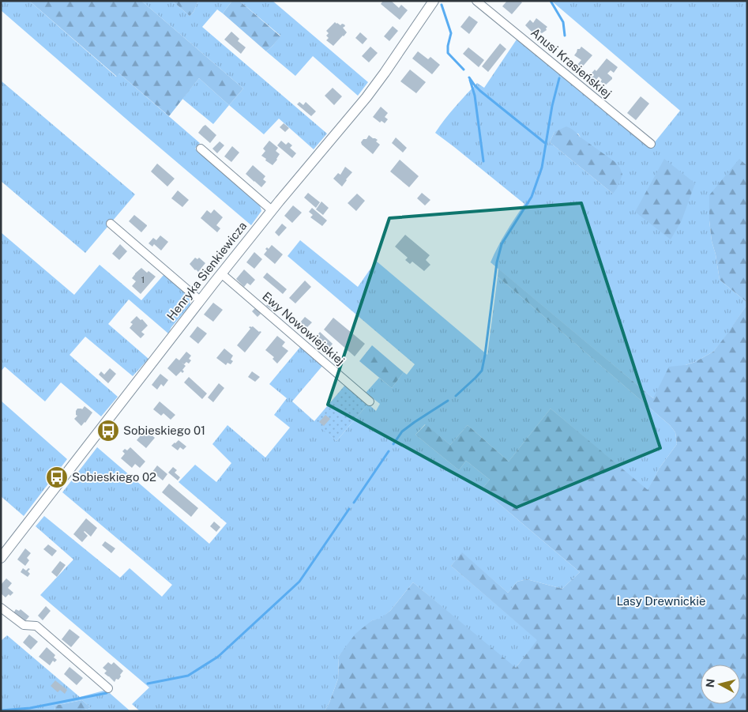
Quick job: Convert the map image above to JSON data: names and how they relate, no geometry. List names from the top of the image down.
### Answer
{
  "streets": {
    "street": ["Anusi Krasieńskiej", "Henryka Sienkiewicza", "Ewy Nowowiejskiej"]
  },
  "crossings": [
    ["Henryka Sienkiewicza", "Ewy Nowowiejskiej"]
  ],
  "parks": ["Lasy Drewnickie"],
  "places": {
    "bus stop": ["Sobieskiego 01", "Sobieskiego 02"]
  },
  "house_numbers": ["1"],
  "north": "left"
}
